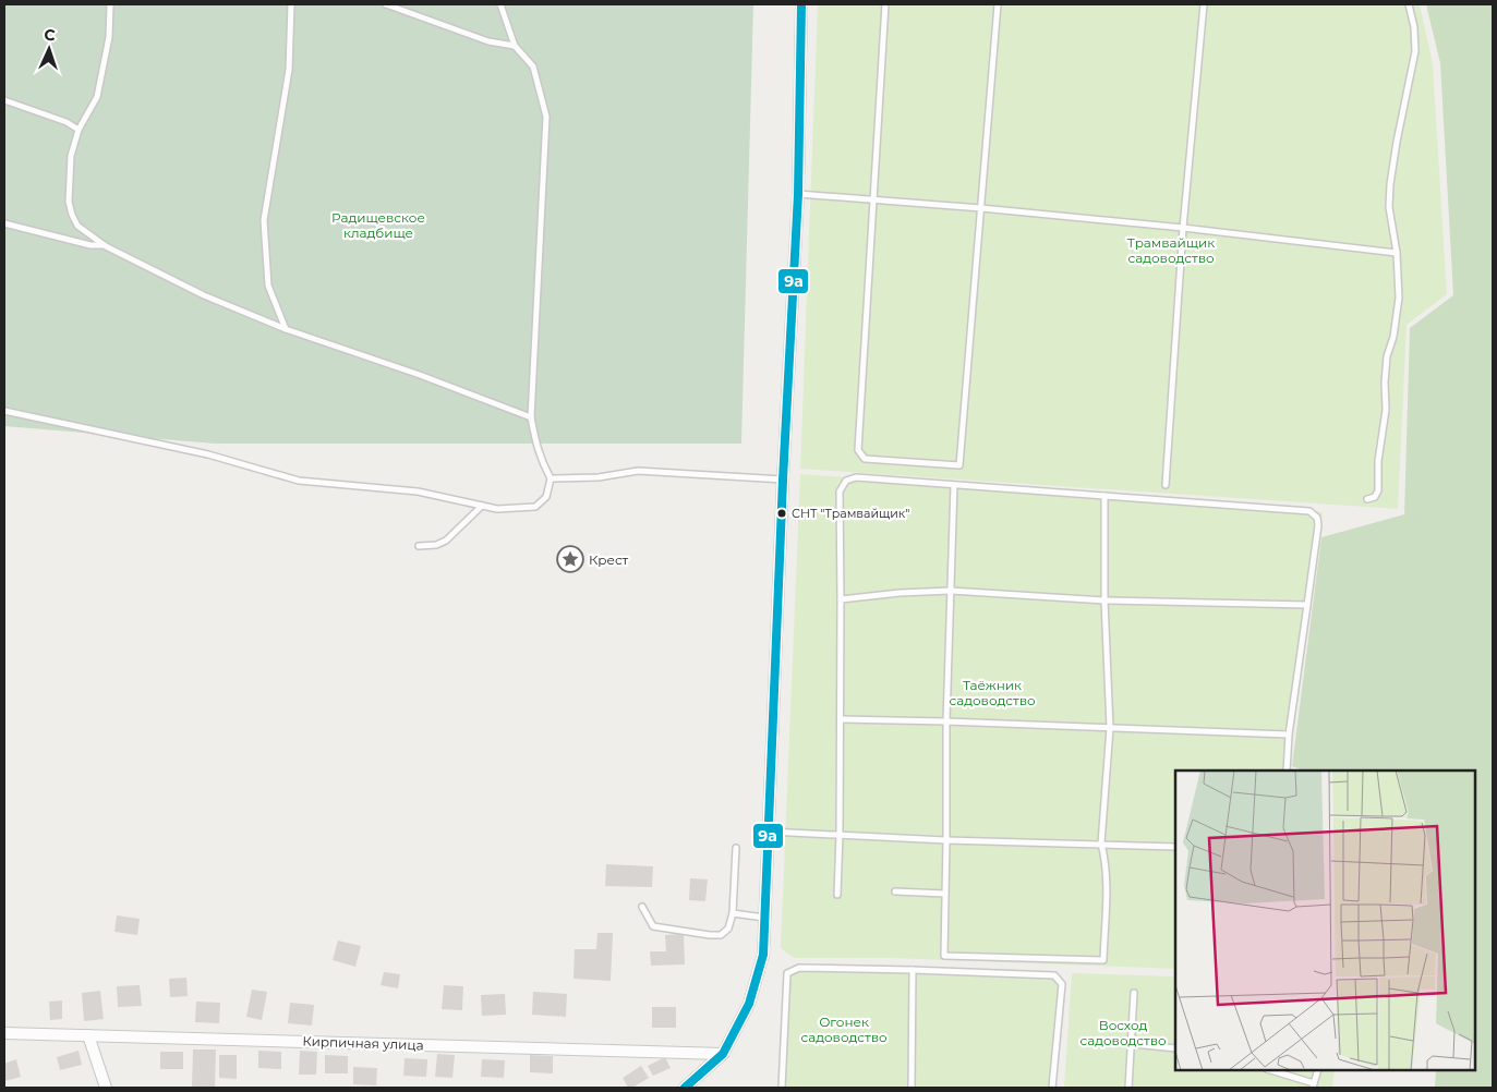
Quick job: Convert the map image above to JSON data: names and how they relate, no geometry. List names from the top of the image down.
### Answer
{
  "streets": {
    "street": ["Кирпичная улица"]
  },
  "parks": [
    "Радищевское кладбище",
    "Трамвайщик садоводство",
    "Таёжник садоводство",
    "Огонек садоводство",
    "Восход садоводство"
  ],
  "places": {
    "other": ["СНТ \"Трамвайщик\""],
    "place": ["Крест"]
  },
  "lines": ["transit line 9а"],
  "north": "top"
}
